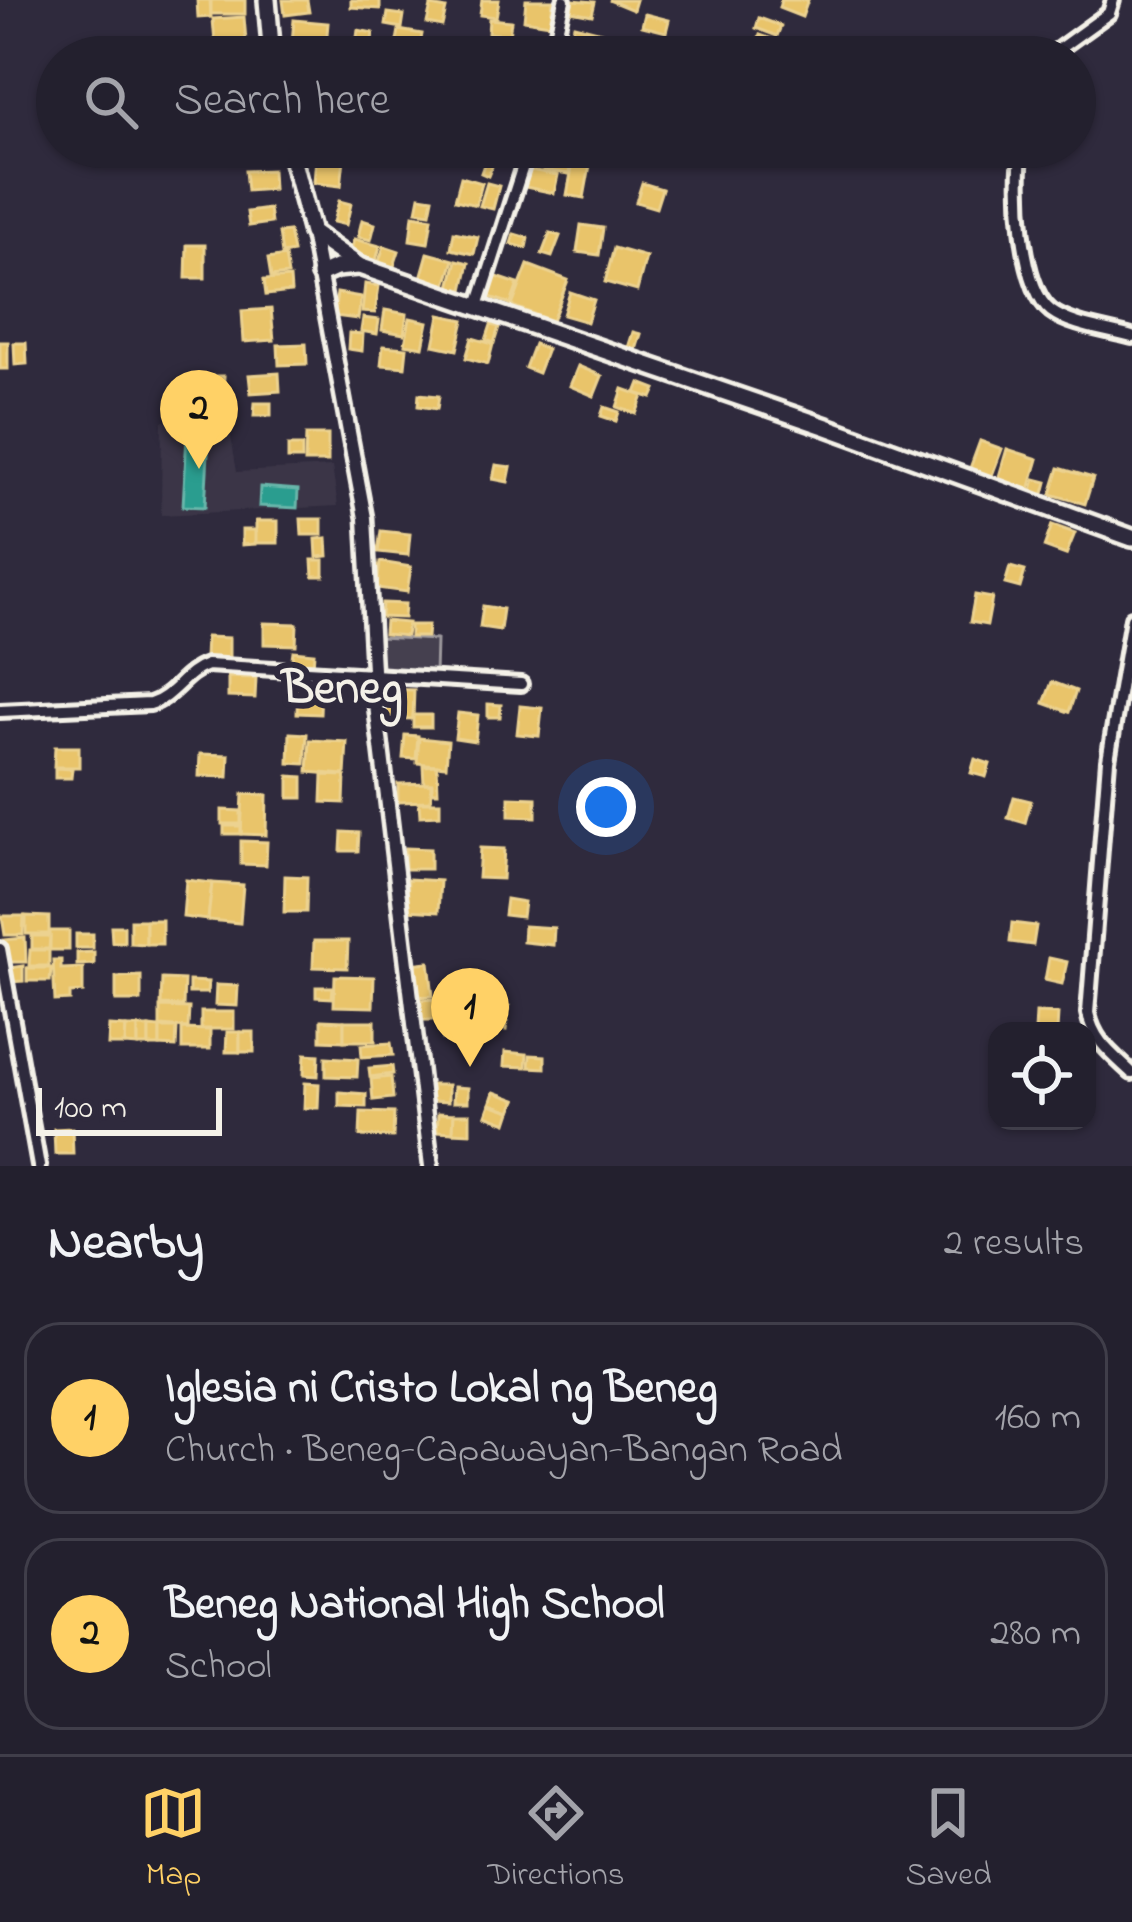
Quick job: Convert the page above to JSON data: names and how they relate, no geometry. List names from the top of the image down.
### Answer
{
  "districts": ["Beneg"],
  "scale_bar": "100 m",
  "page": {
    "search": "Search here",
    "pins": ["2", "1"],
    "scale": "100 m",
    "heading": ["Nearby", "2 results"],
    "list": [
      {
        "mark": "1",
        "name": "Iglesia ni Cristo Lokal ng Beneg",
        "note": "Church · Beneg-Capawayan-Bangan Road",
        "value": "160 m"
      },
      {
        "mark": "2",
        "name": "Beneg National High School",
        "note": "School",
        "value": "280 m"
      }
    ],
    "nav": ["Map", "Directions", "Saved"]
  }
}
